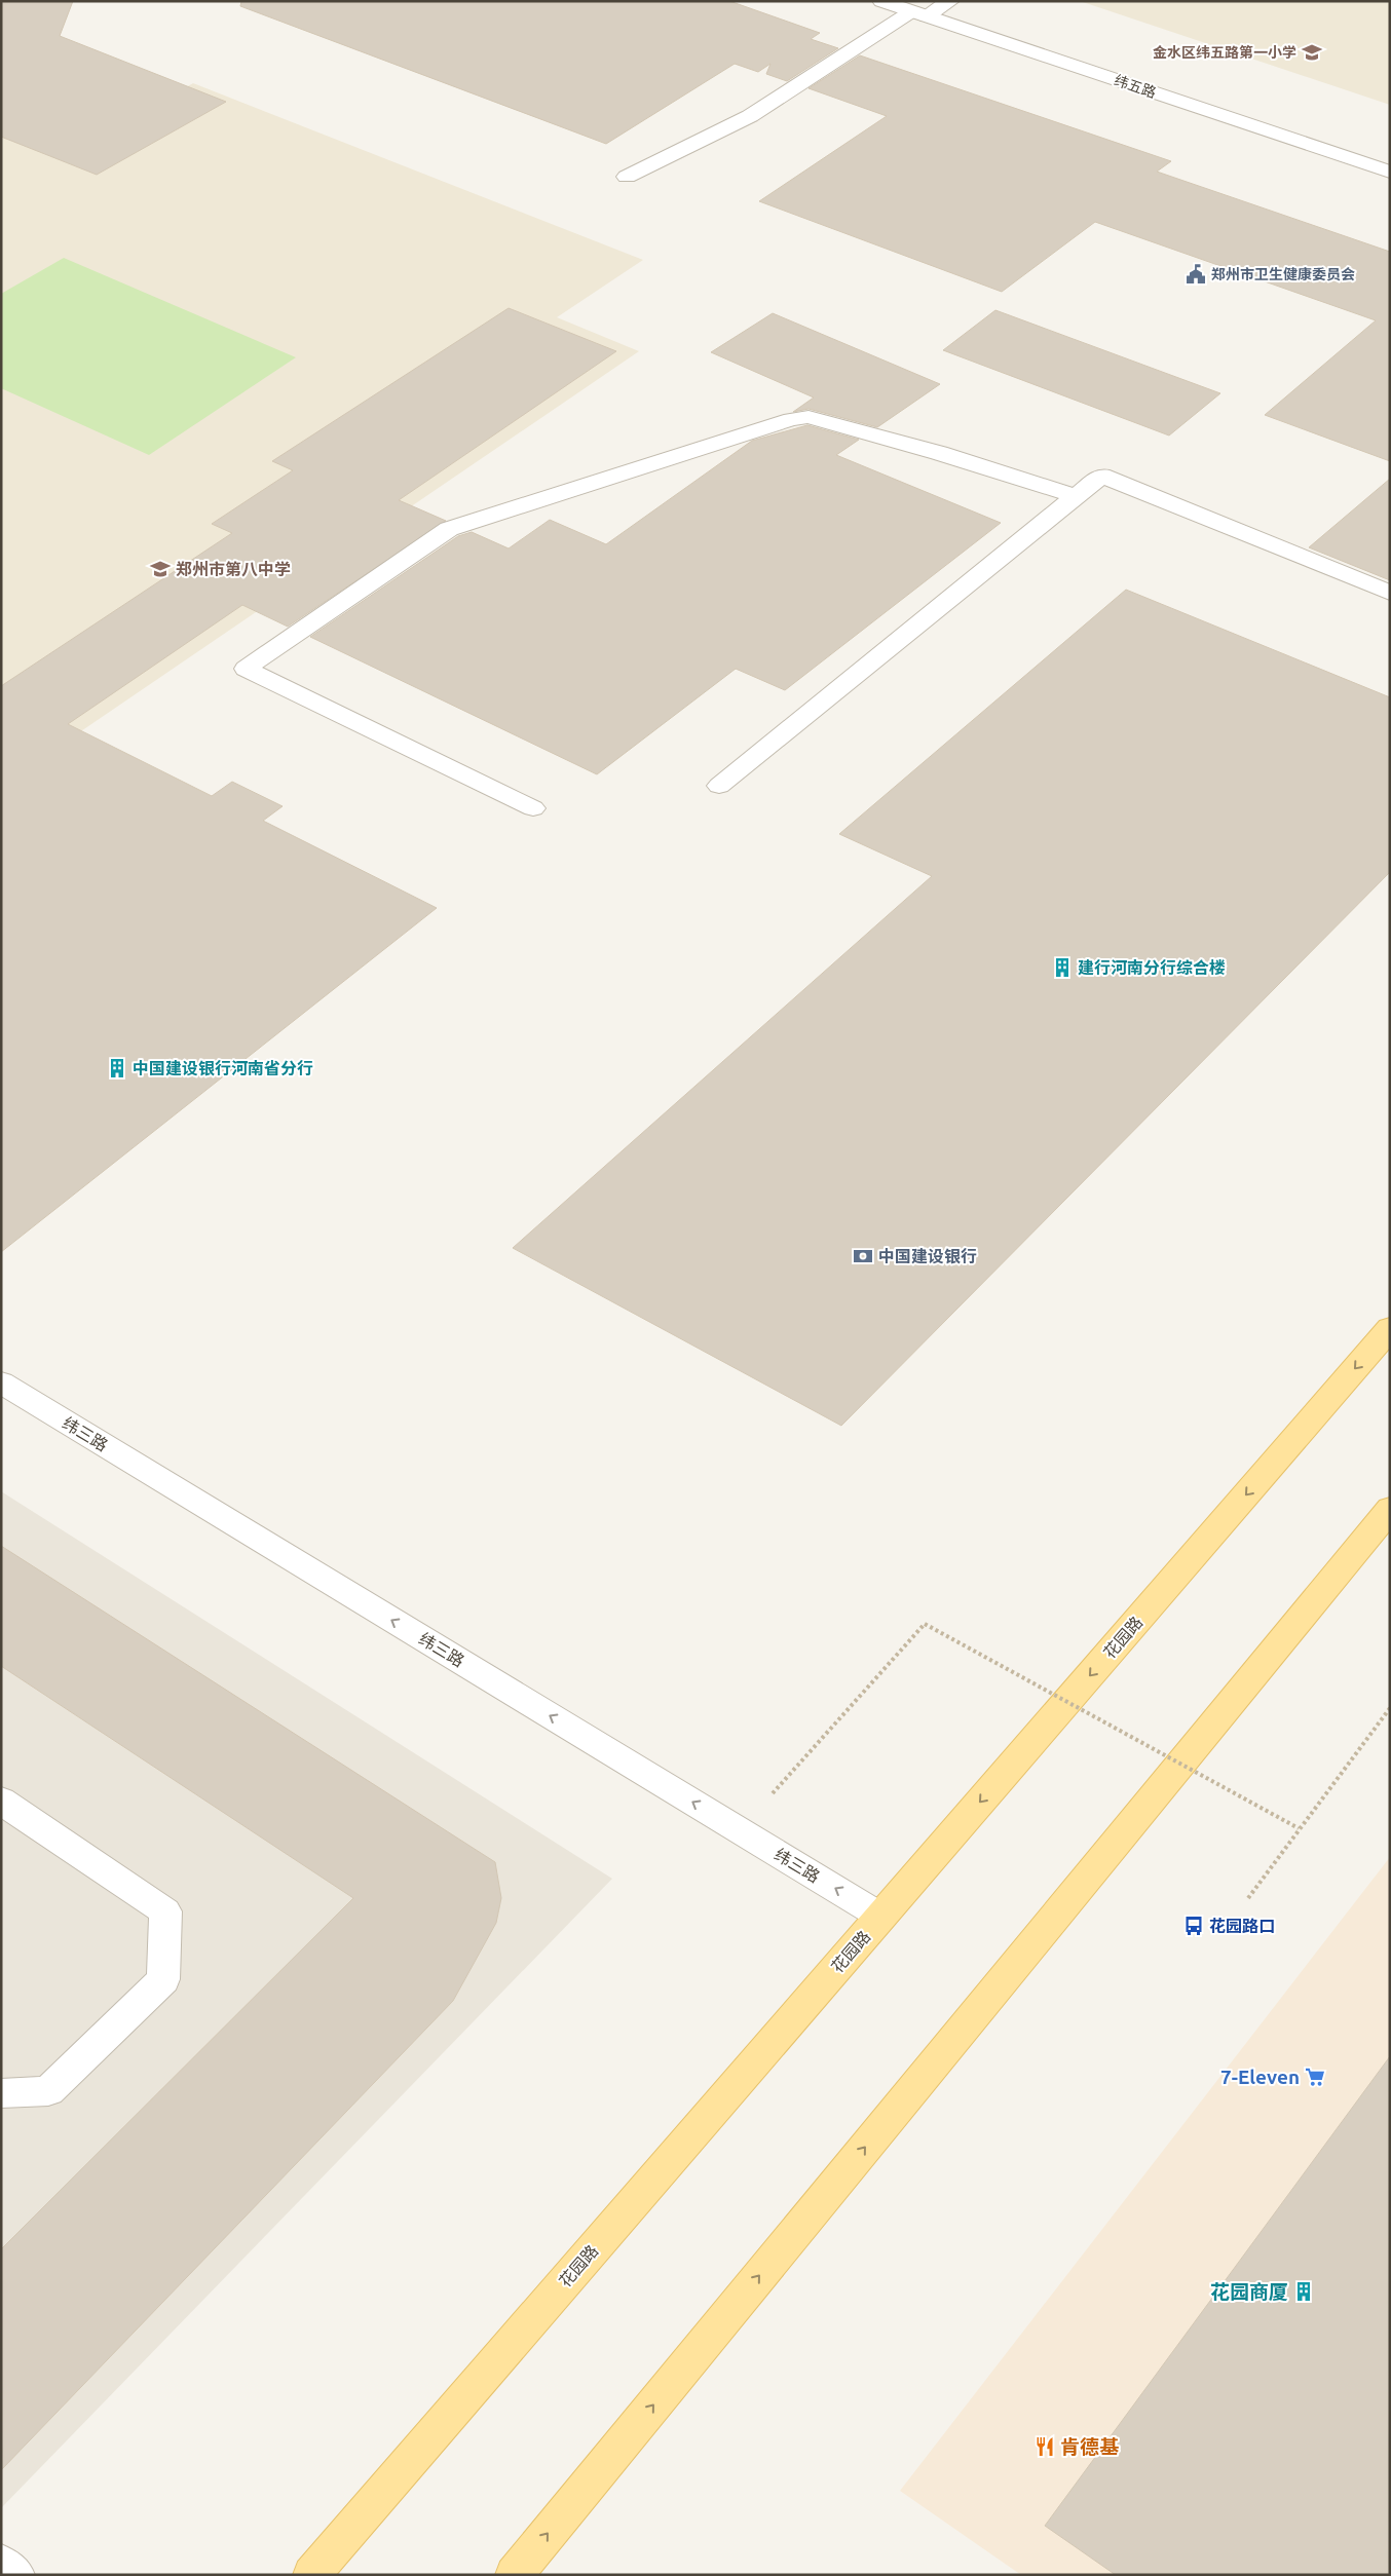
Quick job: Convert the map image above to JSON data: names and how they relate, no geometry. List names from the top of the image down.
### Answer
{
  "streets": {
    "main road": ["花园路"],
    "street": ["纬五路", "纬三路"]
  },
  "crossings": [
    ["纬三路", "花园路"]
  ],
  "one_way": ["纬三路"],
  "places": {
    "school or university": ["金水区纬五路第一小学", "郑州市第八中学"],
    "public building": ["郑州市卫生健康委员会"],
    "building": ["建行河南分行综合楼", "中国建设银行河南省分行", "花园商厦"],
    "bank": ["中国建设银行"],
    "bus stop": ["花园路口"],
    "supermarket": ["7-Eleven"],
    "restaurant": ["肯德基"]
  }
}
